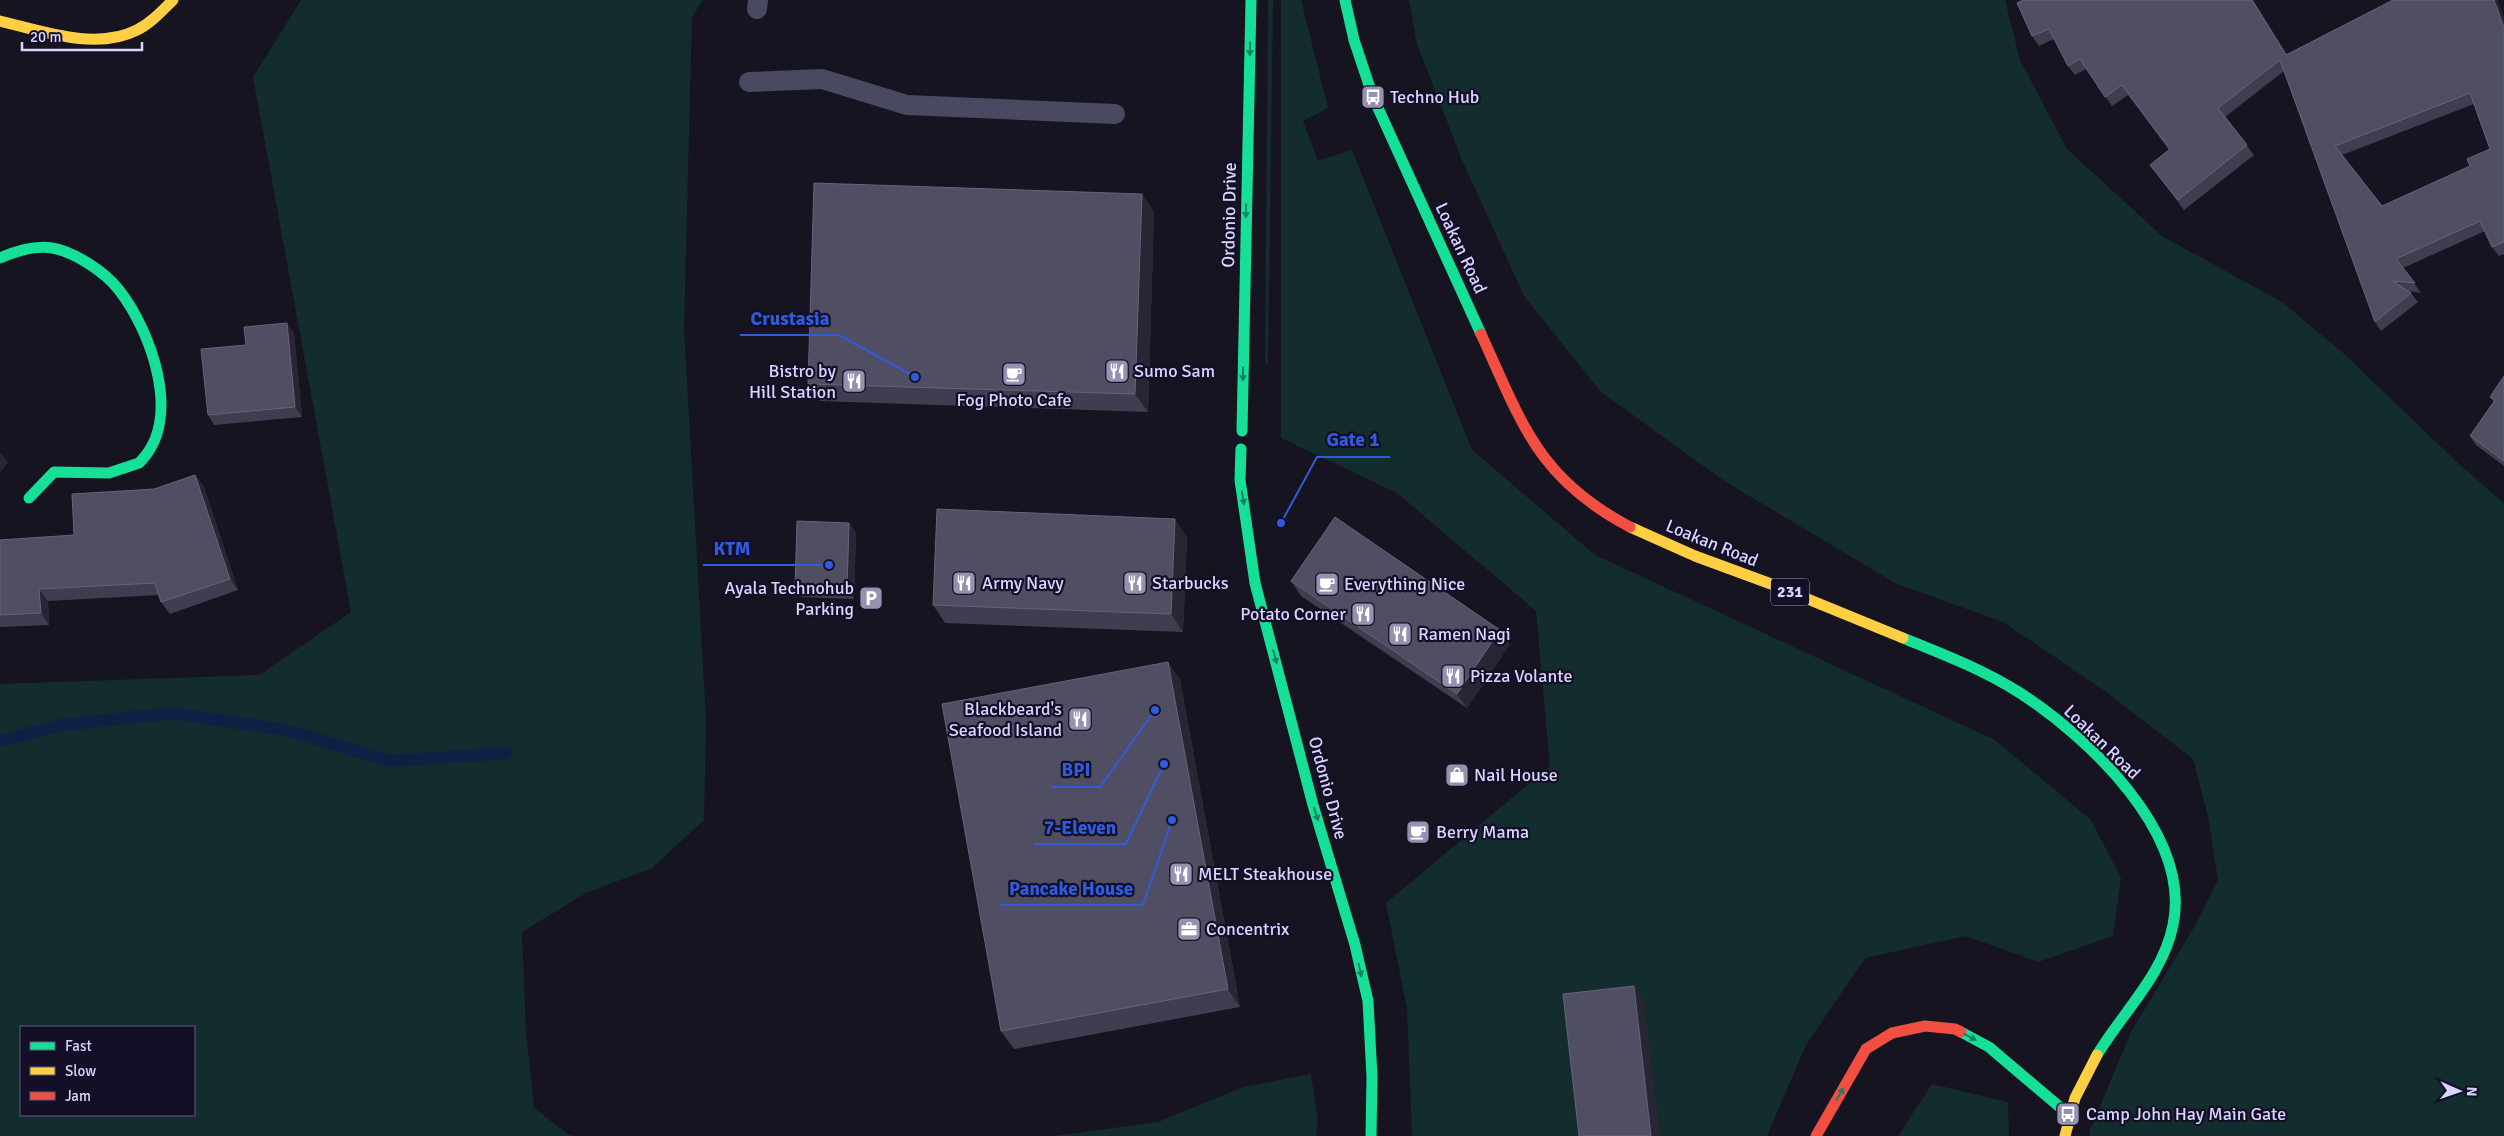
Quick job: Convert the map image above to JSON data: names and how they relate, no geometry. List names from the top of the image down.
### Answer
{
  "streets": {
    "street": ["Ordonio Drive", "Loakan Road", "231"]
  },
  "one_way": ["Ordonio Drive"],
  "places": {
    "bus stop": ["Techno Hub", "Camp John Hay Main Gate"],
    "restaurant": [
      "Sumo Sam",
      "Bistro by Hill Station",
      "Army Navy",
      "Starbucks",
      "Potato Corner",
      "Ramen Nagi",
      "Pizza Volante",
      "Blackbeard's Seafood Island",
      "MELT Steakhouse"
    ],
    "cafe": ["Fog Photo Cafe", "Everything Nice", "Berry Mama"],
    "other": [
      "Crustasia",
      "Gate 1",
      "KTM",
      "BPI",
      "7-Eleven",
      "Pancake House"
    ],
    "parking": ["Ayala Technohub Parking"],
    "shop": ["Nail House"],
    "office": ["Concentrix"]
  },
  "legend": ["Fast", "Slow", "Jam"],
  "scale_bar": "20 m",
  "north": "right"
}
